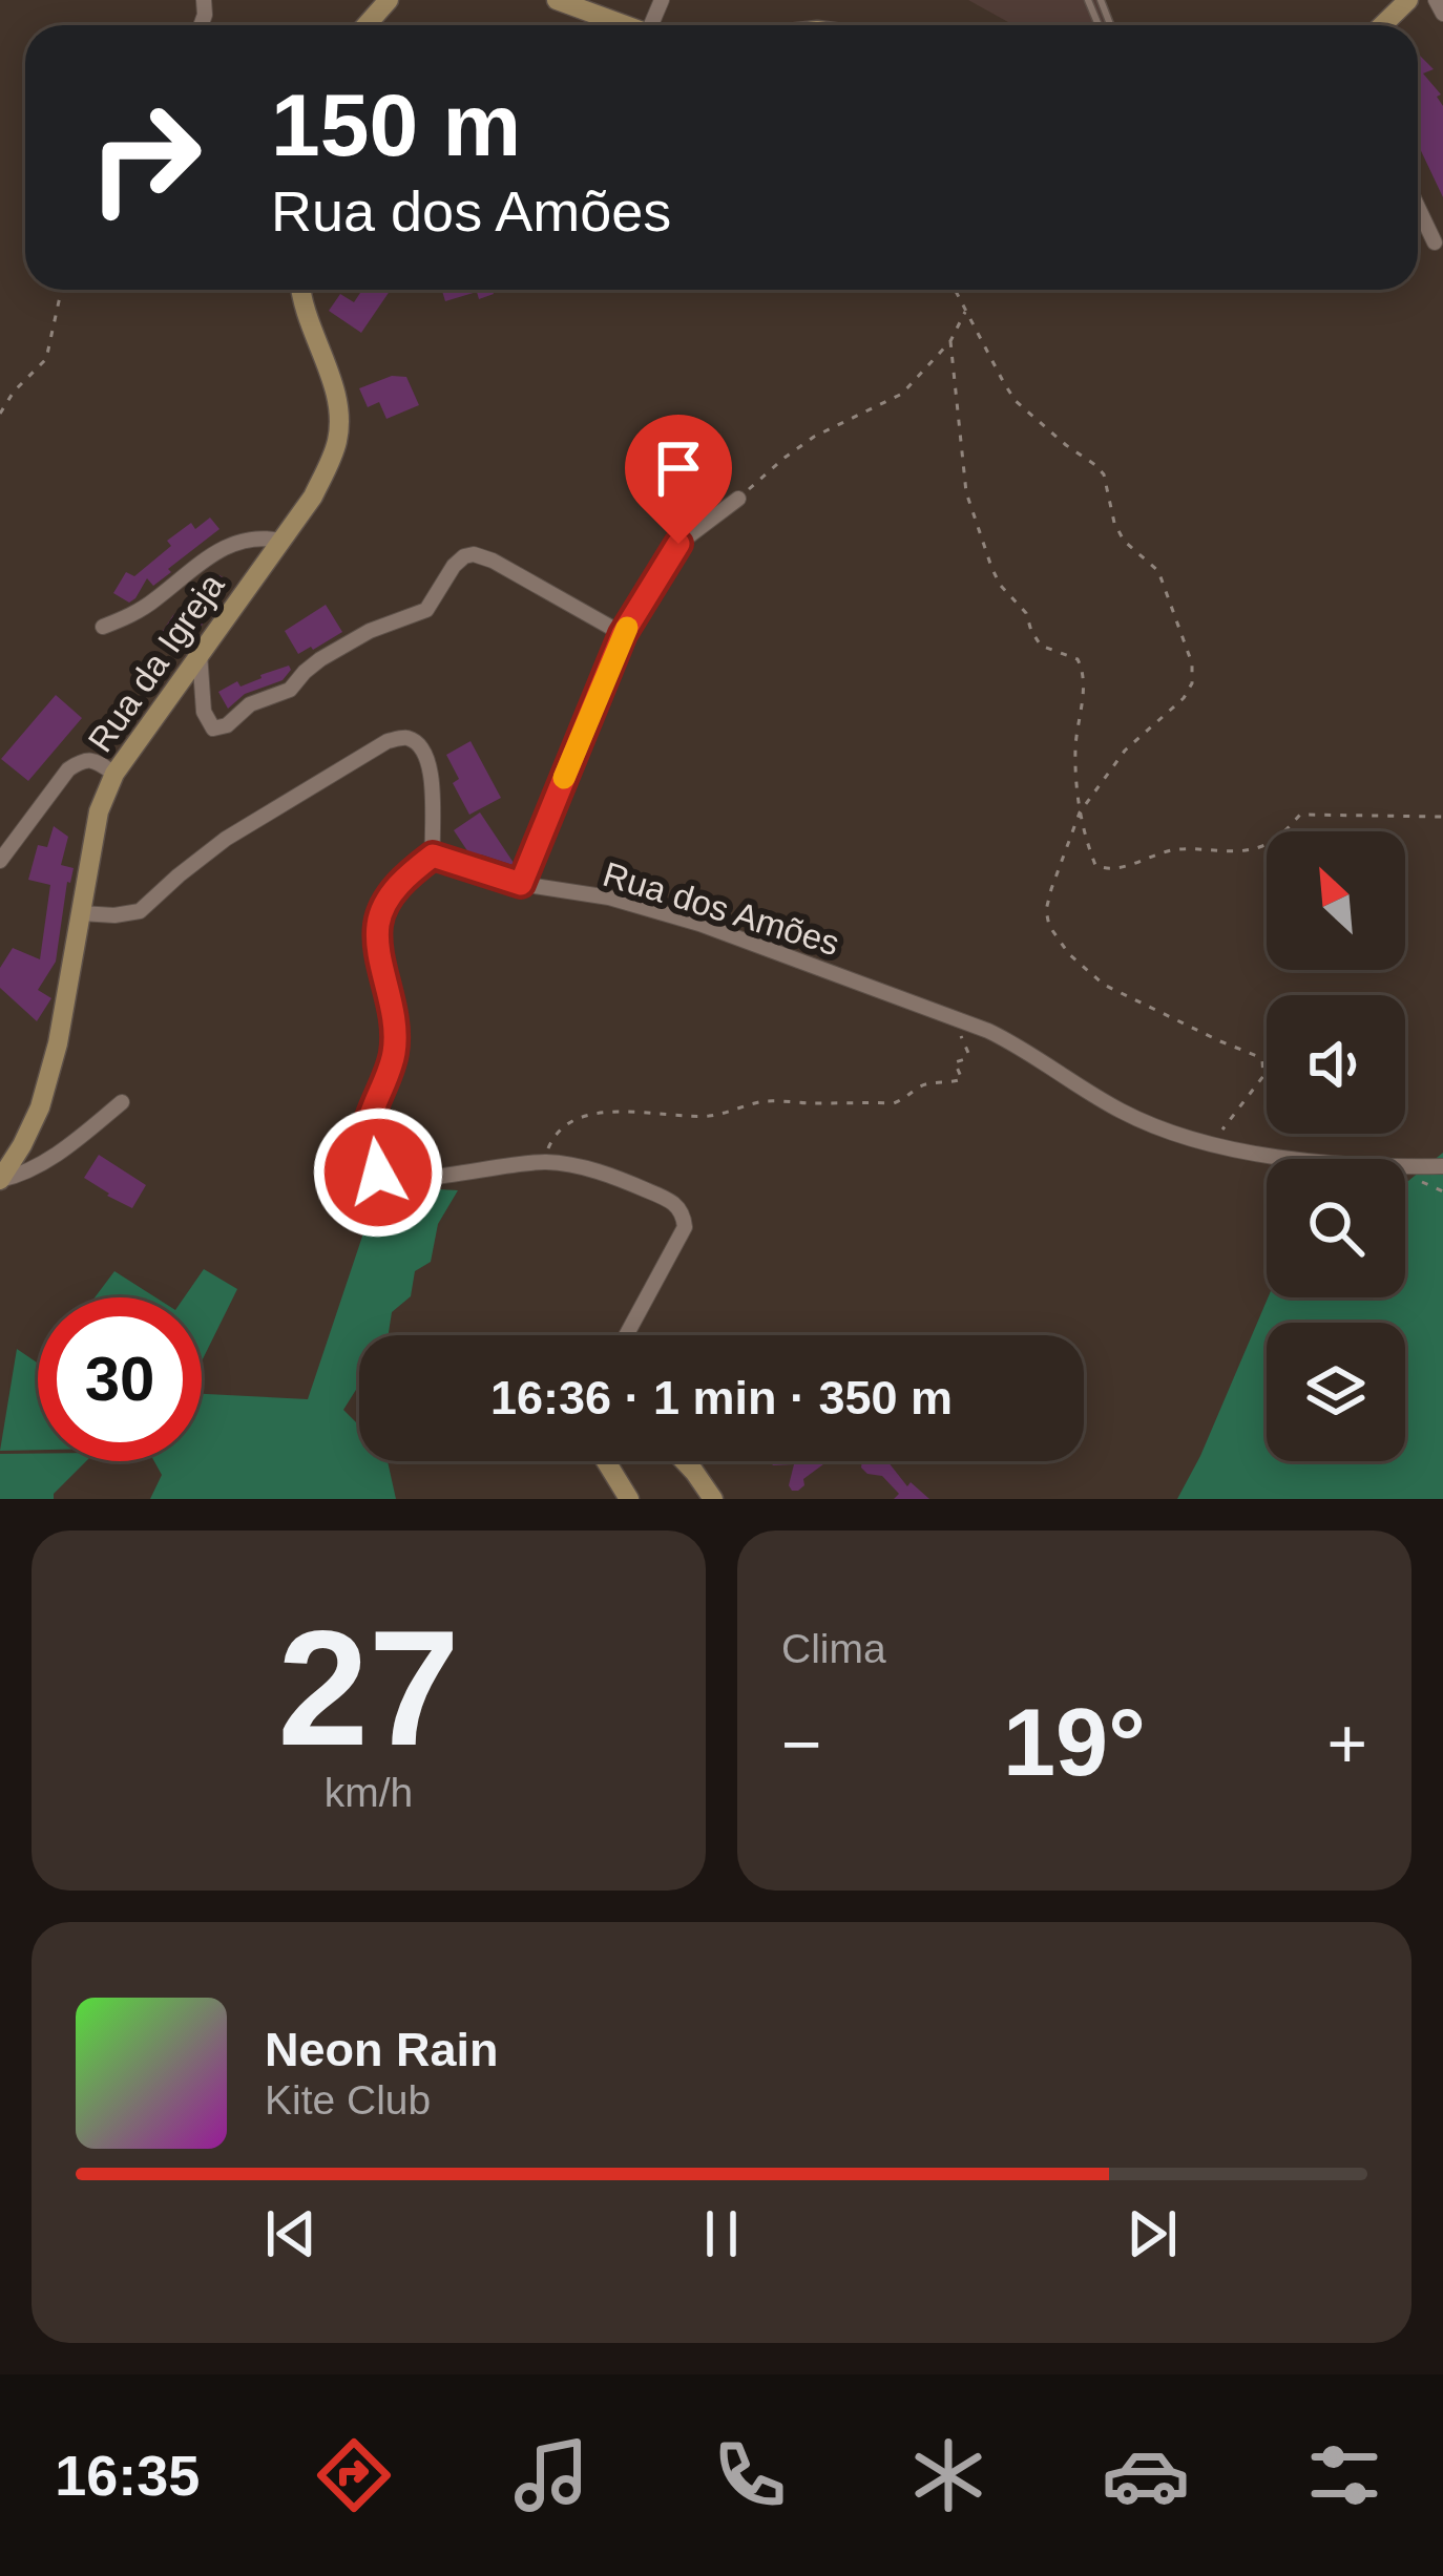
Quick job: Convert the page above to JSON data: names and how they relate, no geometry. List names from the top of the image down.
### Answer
{
  "streets": {
    "street": ["Rua da Igreja", "Rua dos Amões"]
  },
  "north": "top left",
  "page": {
    "turn": ["150 m", "Rua dos Amões"],
    "limit": "30",
    "trip": "16:36 · 1 min · 350 m",
    "tile": [
      ["27", "km/h"],
      "Clima"
    ],
    "heat": ["−", "19°", "+"],
    "song": ["Neon Rain", "Kite Club"],
    "tabs": "16:35"
  }
}
